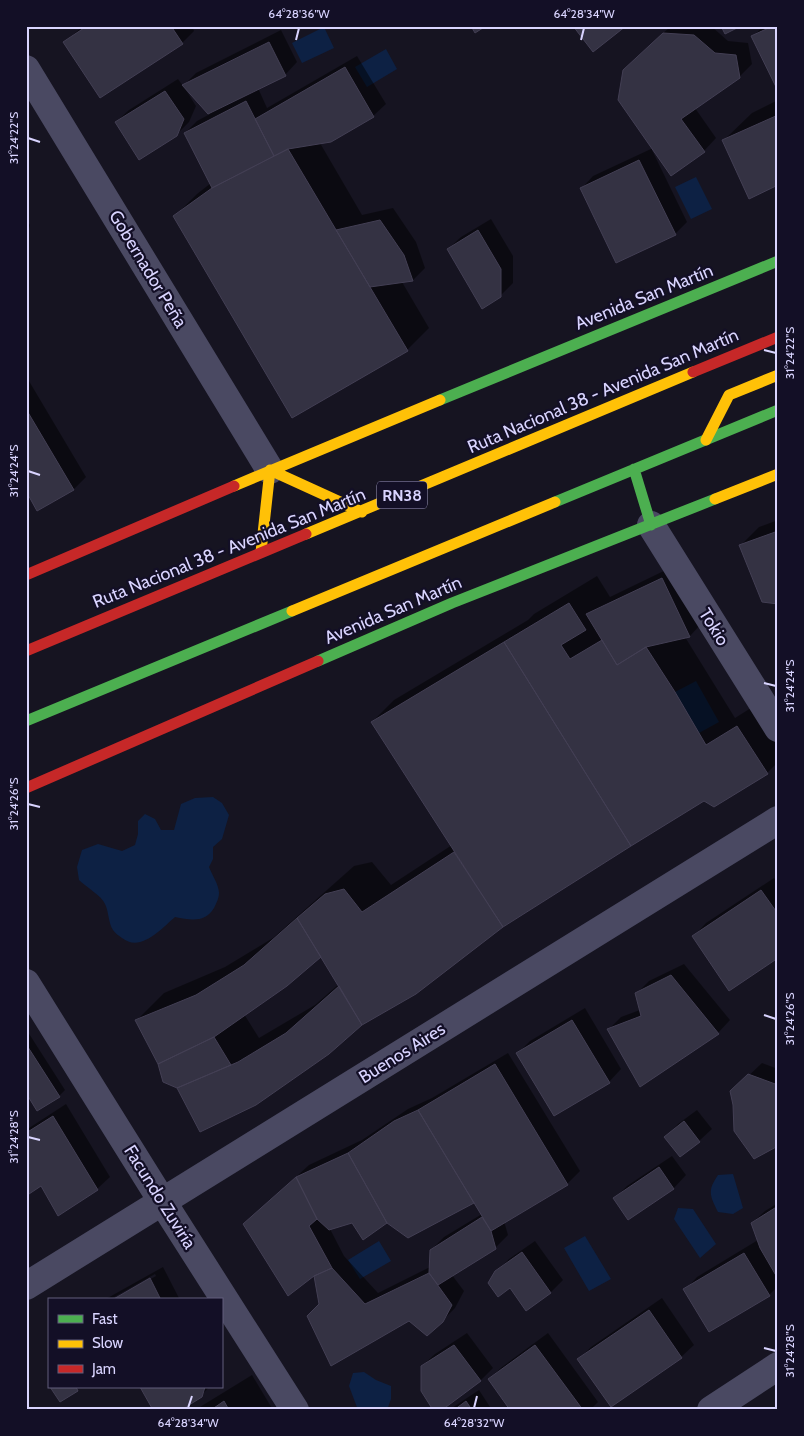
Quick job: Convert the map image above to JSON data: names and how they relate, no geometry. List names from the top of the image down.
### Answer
{
  "streets": {
    "main road": ["Avenida San Martín", "Ruta Nacional 38 - Avenida San Martín", "RN38"],
    "street": [
      "Gobernador Peña",
      "Tokio",
      "Buenos Aires",
      "Facundo Zuviría"
    ]
  },
  "crossings": [
    ["Gobernador Peña", "Avenida San Martín"],
    ["Avenida San Martín", "Tokio"],
    ["Buenos Aires", "Facundo Zuviría"]
  ],
  "legend": ["Fast", "Slow", "Jam"],
  "coordinates": [
    "64°28'36\"W",
    "64°28'34\"W",
    "31°24'22\"S",
    "31°24'24\"S",
    "31°24'26\"S",
    "31°24'28\"S",
    "64°28'32\"W"
  ]
}
